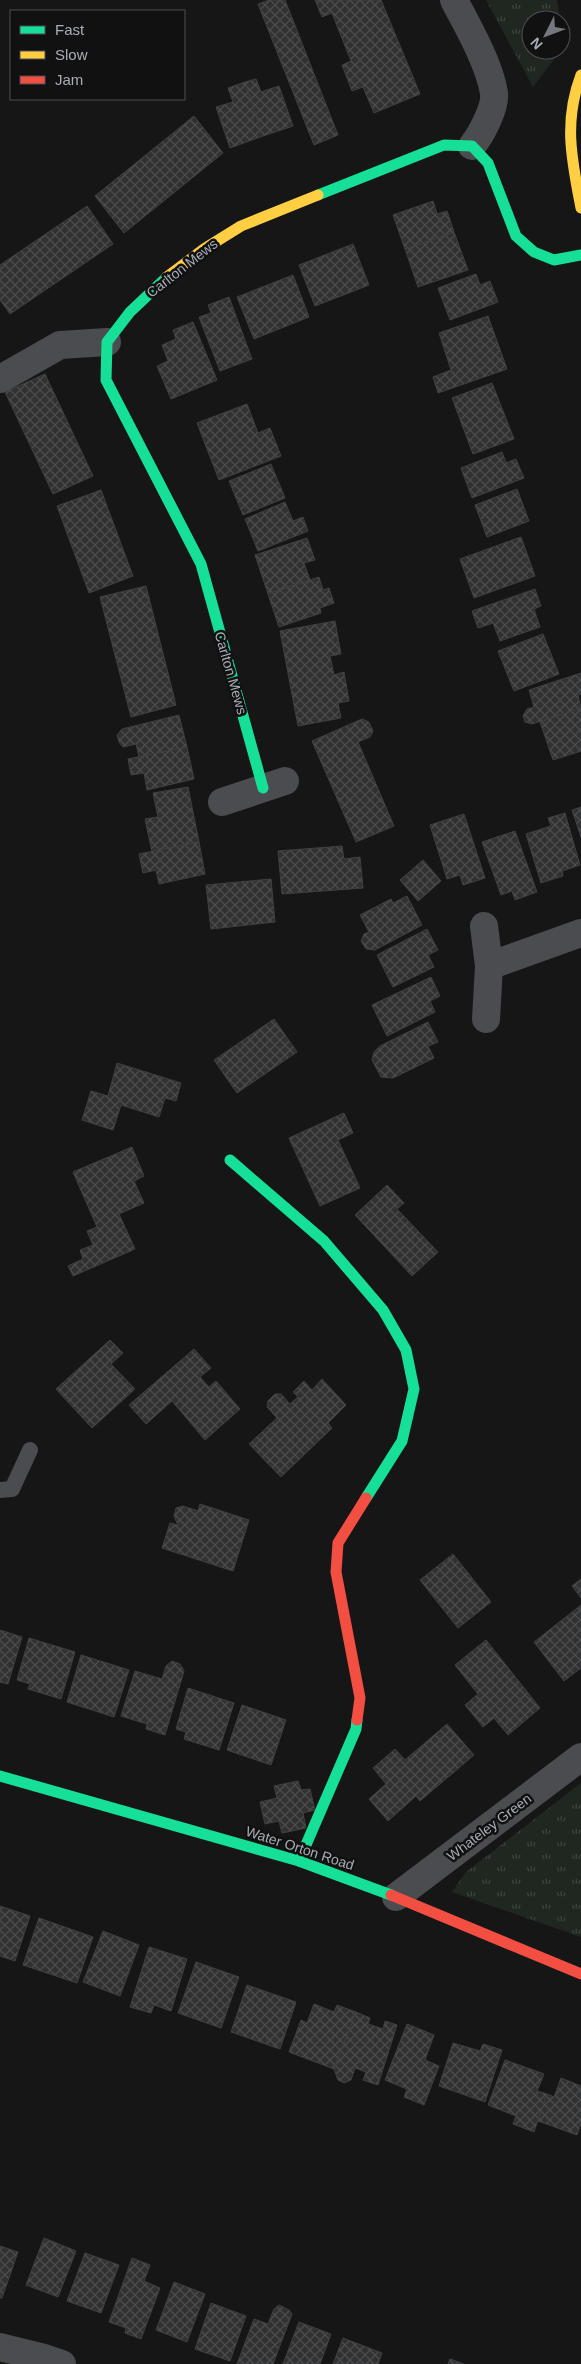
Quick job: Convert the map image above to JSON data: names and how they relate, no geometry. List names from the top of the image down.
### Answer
{
  "streets": {
    "street": ["Carlton Mews", "Whateley Green", "Water Orton Road"]
  },
  "crossings": [
    ["Whateley Green", "Water Orton Road"]
  ],
  "legend": ["Fast", "Slow", "Jam"],
  "north": "bottom left"
}
